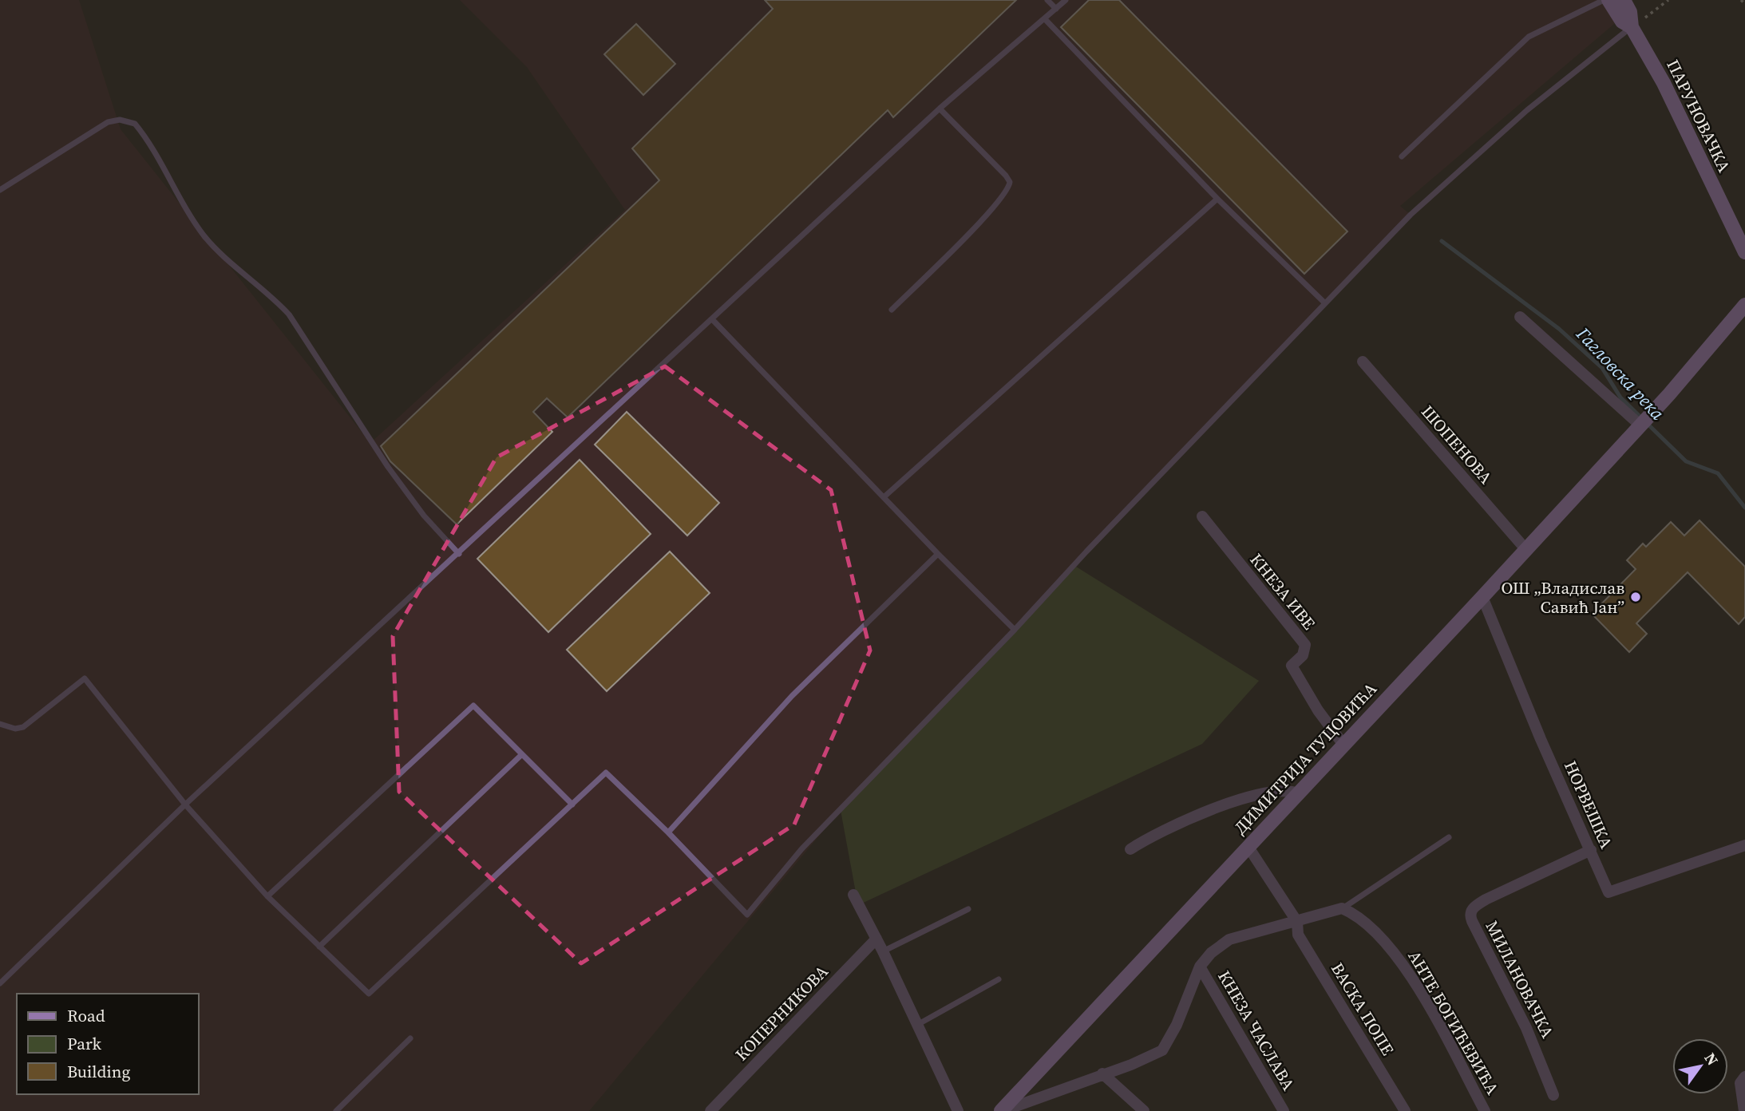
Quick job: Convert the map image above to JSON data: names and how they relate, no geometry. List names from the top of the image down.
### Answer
{
  "streets": {
    "street": [
      "ПАРУНОВАЧКА",
      "ШОПЕНОВА",
      "КНЕЗА ИВЕ",
      "ДИМИТРИЈА ТУЦОВИЋА",
      "НОРВЕШКА",
      "МИЛАНОВАЧКА",
      "ВАСКА ПОПЕ",
      "КОПЕРНИКОВА",
      "АНТЕ БОГИЋЕВИЋА",
      "КНЕЗА ЧАСЛАВА"
    ]
  },
  "crossings": [
    ["ШОПЕНОВА", "ДИМИТРИЈА ТУЦОВИЋА"],
    ["КНЕЗА ИВЕ", "ДИМИТРИЈА ТУЦОВИЋА"],
    ["ДИМИТРИЈА ТУЦОВИЋА", "НОРВЕШКА"],
    ["ДИМИТРИЈА ТУЦОВИЋА", "ВАСКА ПОПЕ"],
    ["НОРВЕШКА", "МИЛАНОВАЧКА"]
  ],
  "water": ["Гагловска река"],
  "places": ["ОШ „Владислав Савић Јан”"],
  "legend": ["Road", "Park", "Building"],
  "north": "top right"
}
